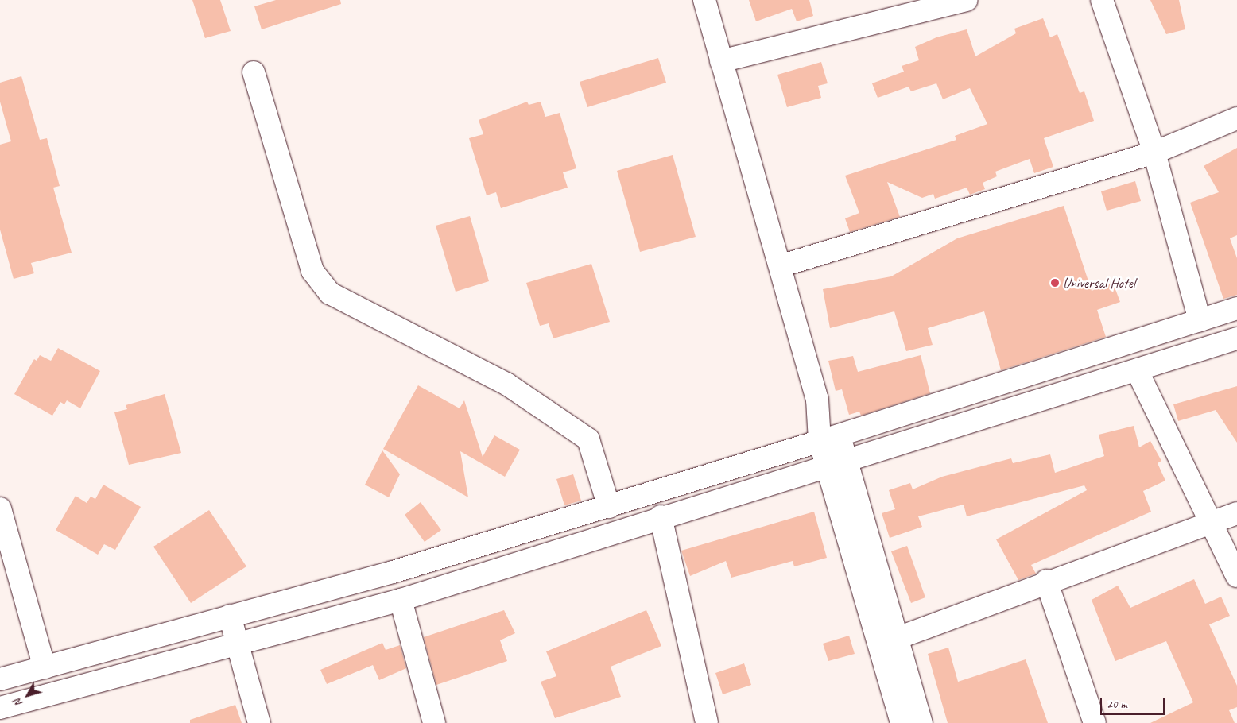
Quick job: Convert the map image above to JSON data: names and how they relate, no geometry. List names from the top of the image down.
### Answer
{
  "places": ["Universal Hotel"],
  "scale_bar": "20 m",
  "north": "bottom left"
}
